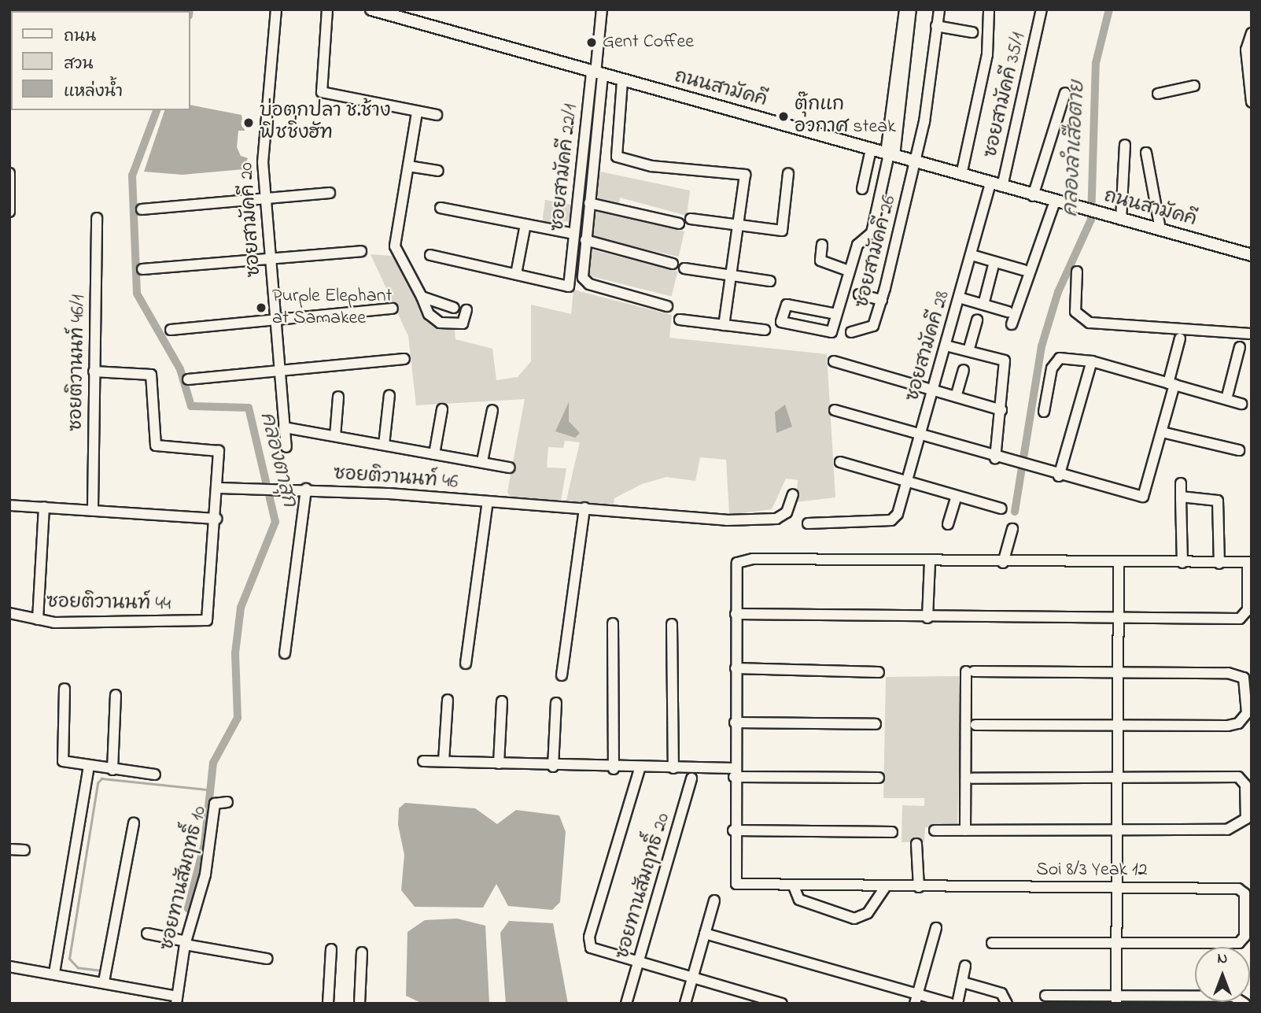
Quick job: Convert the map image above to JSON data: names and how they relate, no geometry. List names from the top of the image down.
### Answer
{
  "streets": {
    "main road": ["ถนนสามัคคี"],
    "street": [
      "ซอยสามัคคี 35/1",
      "ซอยสามัคคี 22/1",
      "ซอยสามัคคี 20",
      "ซอยสามัคคี 26",
      "ซอยสามัคคี 28",
      "ซอยติวานนท์ 46/1",
      "ซอยติวานนท์ 46",
      "ซอยติวานนท์ 44",
      "Soi 8/3 Yeak 12",
      "ซอยทานสัมฤทธิ์ 10",
      "ซอยทานสัมฤทธิ์ 20"
    ]
  },
  "crossings": [
    ["ถนนสามัคคี", "ซอยสามัคคี 35/1"],
    ["ถนนสามัคคี", "ซอยสามัคคี 22/1"],
    ["ถนนสามัคคี", "ซอยสามัคคี 26"],
    ["ถนนสามัคคี", "ซอยสามัคคี 28"]
  ],
  "water": ["คลองลำเสือตาย", "คลองตาสุก"],
  "places": [
    "Gent Coffee",
    "ตุ๊กแก อวกาศ steak",
    "บ่อตกปลา ช.ช้าง ฟิชชิ่งฮัท",
    "Purple Elephant at Samakee"
  ],
  "legend": ["ถนน", "สวน", "แหล่งน้ำ"],
  "north": "top"
}
